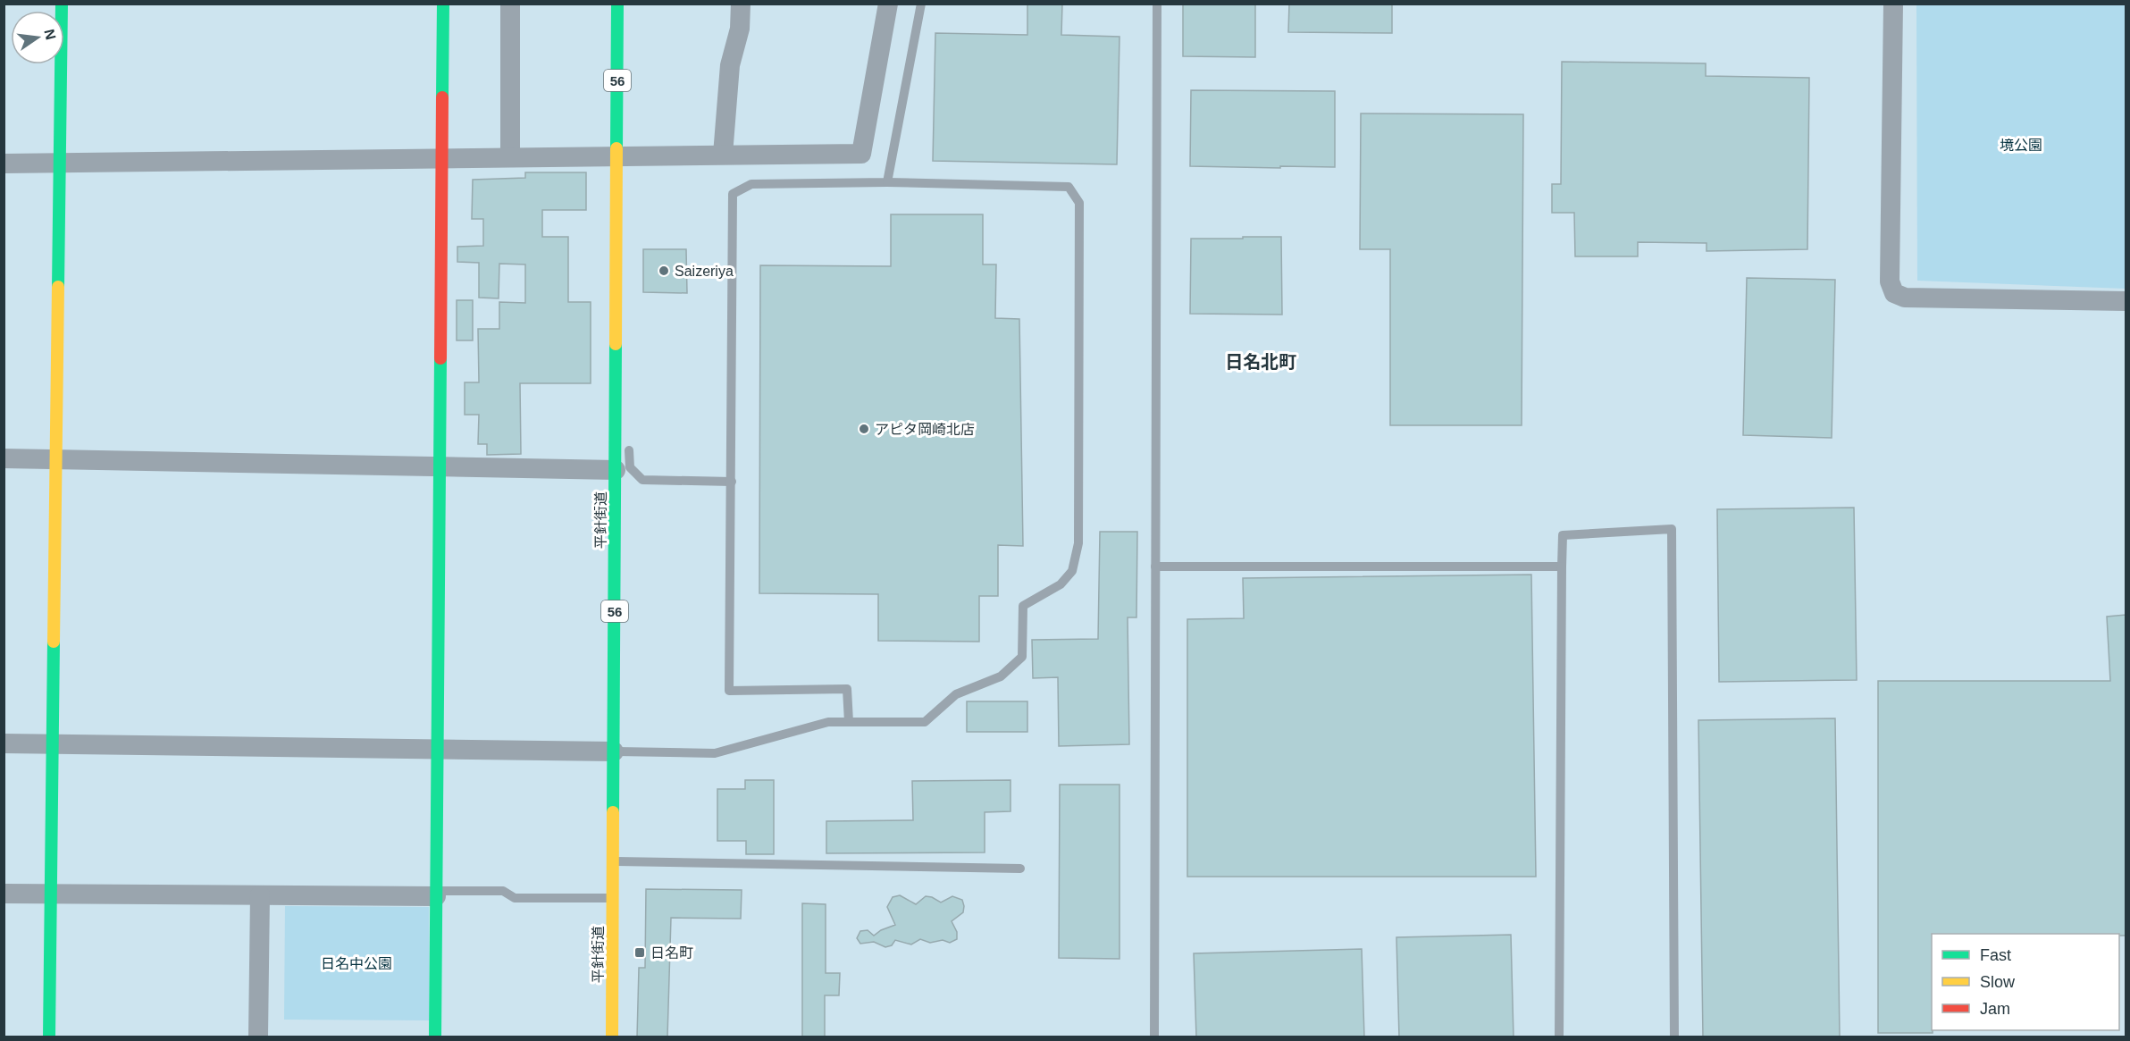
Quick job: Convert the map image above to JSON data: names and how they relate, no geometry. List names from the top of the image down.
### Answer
{
  "streets": {
    "street": ["56", "平針街道"]
  },
  "districts": ["日名北町"],
  "parks": ["境公園", "日名中公園"],
  "places": {
    "other": ["Saizeriya", "アピタ岡崎北店"],
    "transit": ["日名町"]
  },
  "legend": ["Fast", "Slow", "Jam"],
  "north": "right"
}
